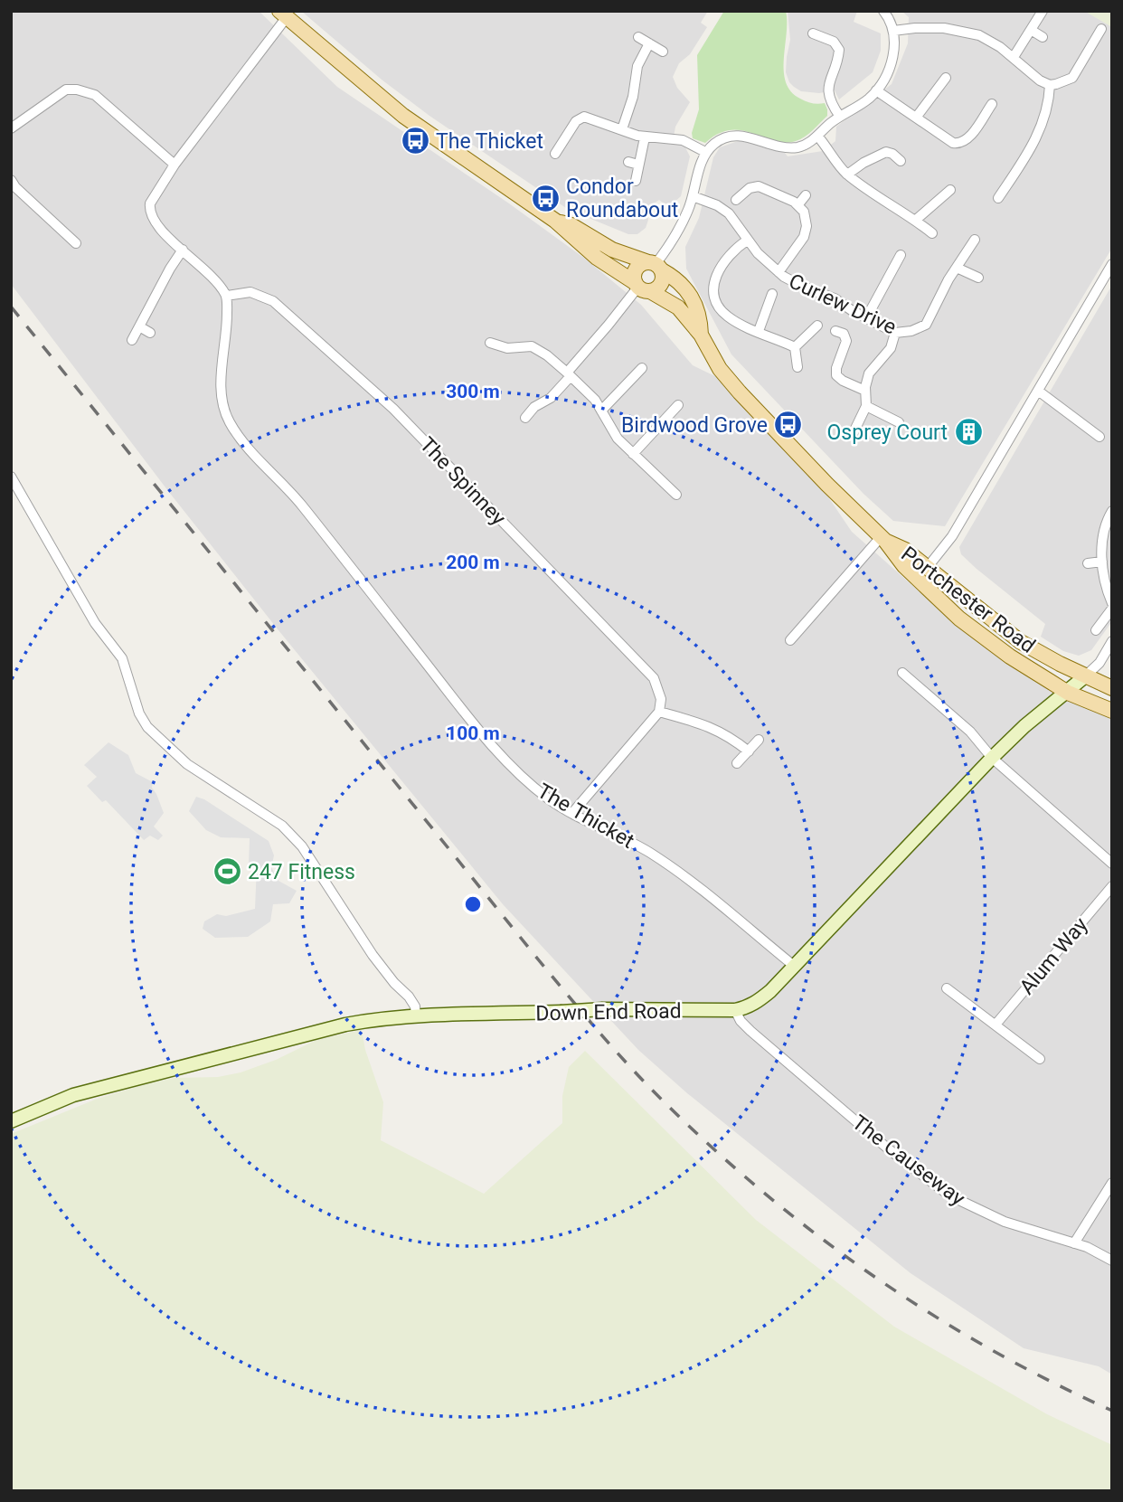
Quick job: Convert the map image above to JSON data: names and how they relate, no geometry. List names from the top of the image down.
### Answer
{
  "streets": {
    "main road": ["Portchester Road"],
    "street": [
      "Curlew Drive",
      "The Spinney",
      "The Thicket",
      "Alum Way",
      "Down End Road",
      "The Causeway"
    ]
  },
  "crossings": [
    ["The Spinney", "The Thicket"],
    ["Portchester Road", "Down End Road"],
    ["The Thicket", "Down End Road"],
    ["Down End Road", "The Causeway"]
  ],
  "places": {
    "bus stop": ["The Thicket", "Condor Roundabout", "Birdwood Grove"],
    "building": ["Osprey Court"],
    "sports": ["247 Fitness"]
  },
  "rings": ["300 m", "200 m", "100 m"]
}
